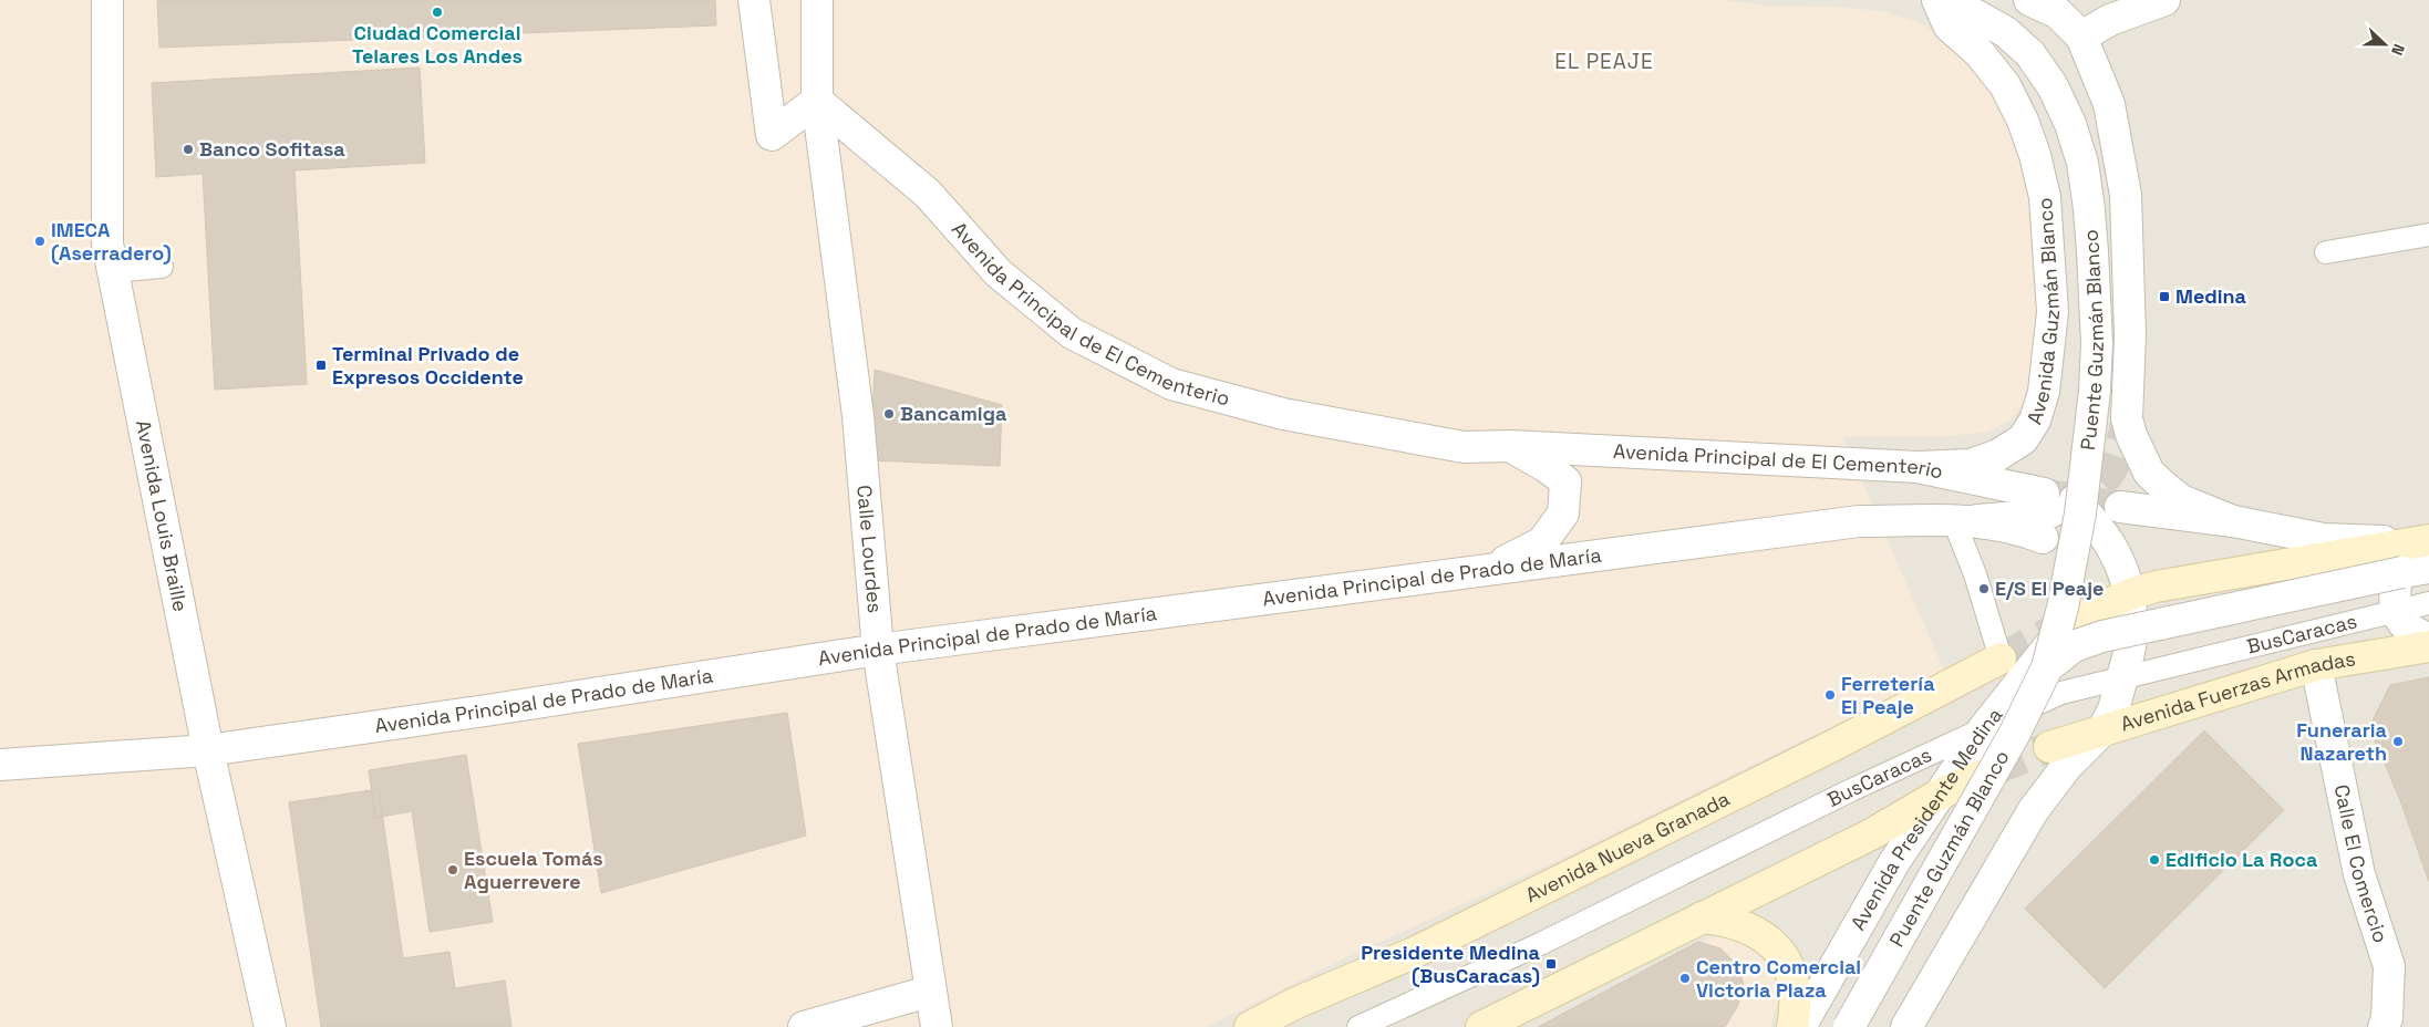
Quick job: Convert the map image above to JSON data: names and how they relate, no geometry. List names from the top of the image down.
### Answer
{
  "streets": {
    "main road": ["Avenida Fuerzas Armadas", "Avenida Nueva Granada"],
    "street": [
      "Avenida Principal de El Cementerio",
      "Avenida Guzmán Blanco",
      "Puente Guzmán Blanco",
      "Avenida Louis Braille",
      "Calle Lourdes",
      "Avenida Principal de Prado de María",
      "Avenida Presidente Medina",
      "Calle El Comercio"
    ],
    "lane": ["BusCaracas"]
  },
  "crossings": [
    ["Avenida Principal de El Cementerio", "Avenida Guzmán Blanco"],
    ["Avenida Principal de El Cementerio", "Calle Lourdes"],
    ["Avenida Louis Braille", "Avenida Principal de Prado de María"],
    ["Calle Lourdes", "Avenida Principal de Prado de María"],
    ["BusCaracas", "Avenida Presidente Medina"],
    ["Avenida Fuerzas Armadas", "Calle El Comercio"]
  ],
  "districts": ["EL PEAJE"],
  "places": {
    "other": [
      "Ciudad Comercial Telares Los Andes",
      "Banco Sofitasa",
      "IMECA (Aserradero)",
      "Bancamiga",
      "E/S El Peaje",
      "Ferretería El Peaje",
      "Funeraria Nazareth",
      "Edificio La Roca",
      "Escuela Tomás Aguerrevere",
      "Centro Comercial Victoria Plaza"
    ],
    "transit": ["Medina", "Terminal Privado de Expresos Occidente", "Presidente Medina (BusCaracas)"]
  },
  "north": "right"
}
